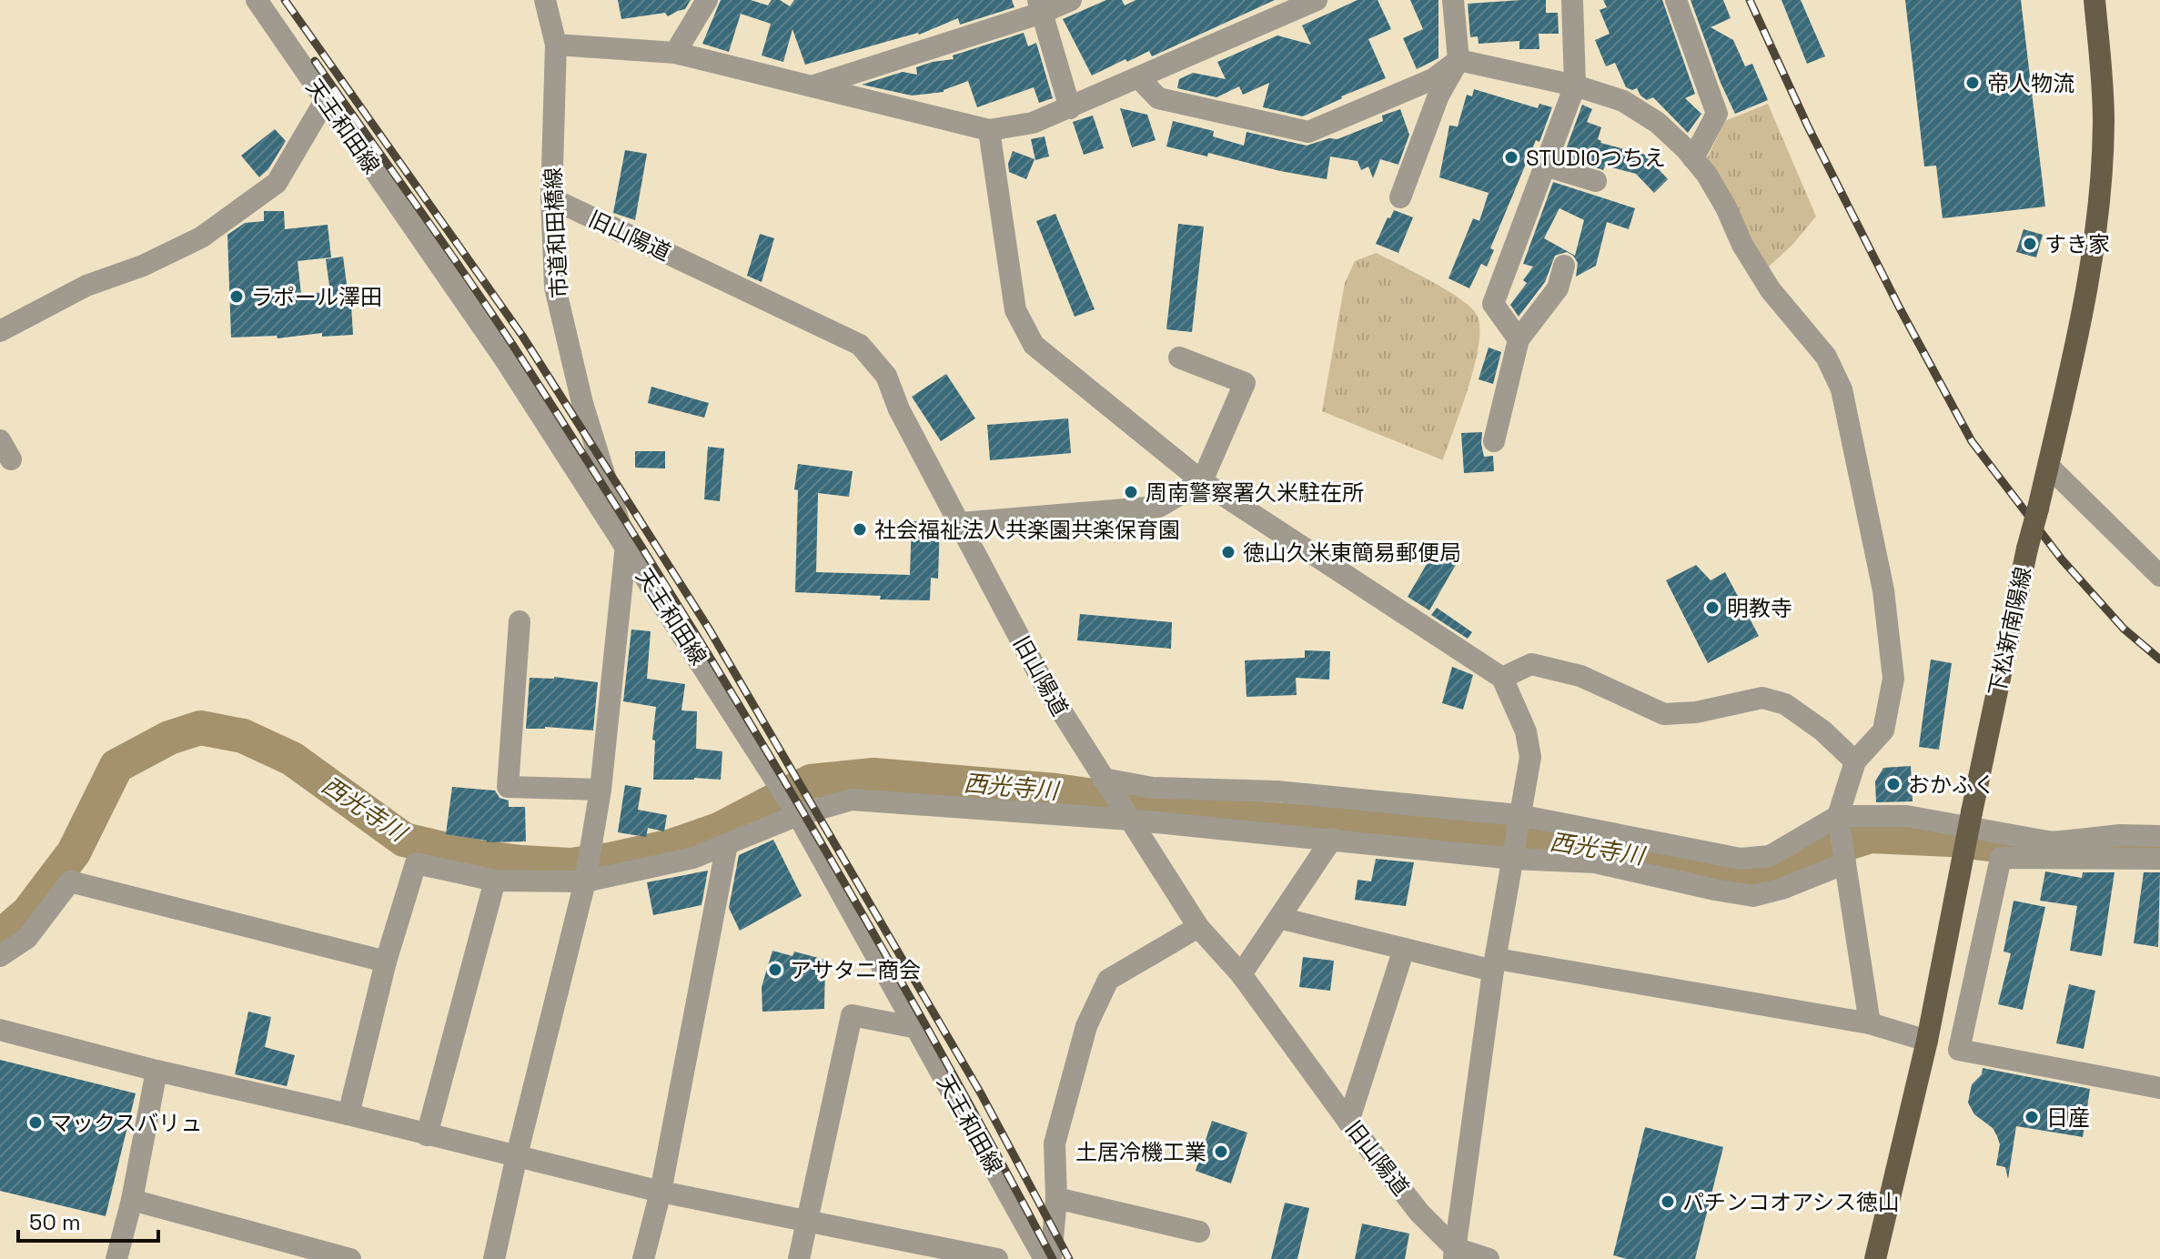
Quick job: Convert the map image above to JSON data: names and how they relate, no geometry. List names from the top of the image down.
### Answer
{
  "streets": {
    "main road": ["下松新南陽線"],
    "street": ["天王和田線", "市道和田橋線", "旧山陽道"]
  },
  "crossings": [
    ["天王和田線", "市道和田橋線"],
    ["市道和田橋線", "旧山陽道"]
  ],
  "water": ["西光寺川"],
  "places": [
    "帝人物流",
    "STUDIOつちえ",
    "すき家",
    "ラポール澤田",
    "周南警察署久米駐在所",
    "社会福祉法人共楽園共楽保育園",
    "徳山久米東簡易郵便局",
    "明教寺",
    "おかふく",
    "アサタニ商会",
    "日産",
    "マックスバリュ",
    "土居冷機工業",
    "パチンコオアシス徳山"
  ],
  "scale_bar": "50 m"
}
